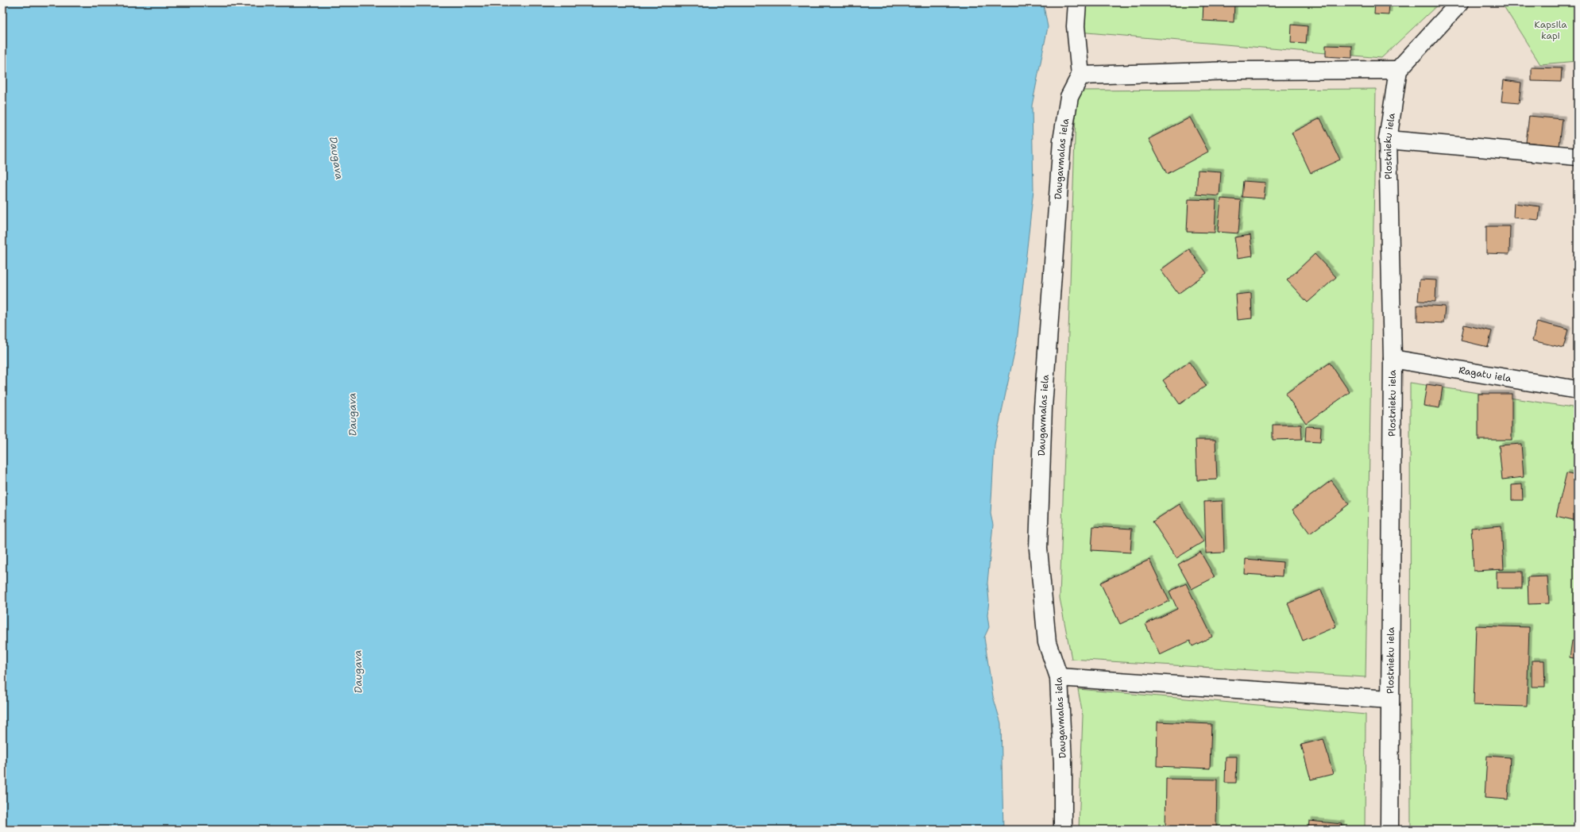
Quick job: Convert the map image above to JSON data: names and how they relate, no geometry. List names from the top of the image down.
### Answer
{
  "streets": {
    "street": ["Plostnieku iela", "Daugavmalas iela", "Ragatu iela"]
  },
  "crossings": [
    ["Plostnieku iela", "Ragatu iela"]
  ],
  "water": ["Daugava"],
  "parks": ["Kapsila kapi"]
}
